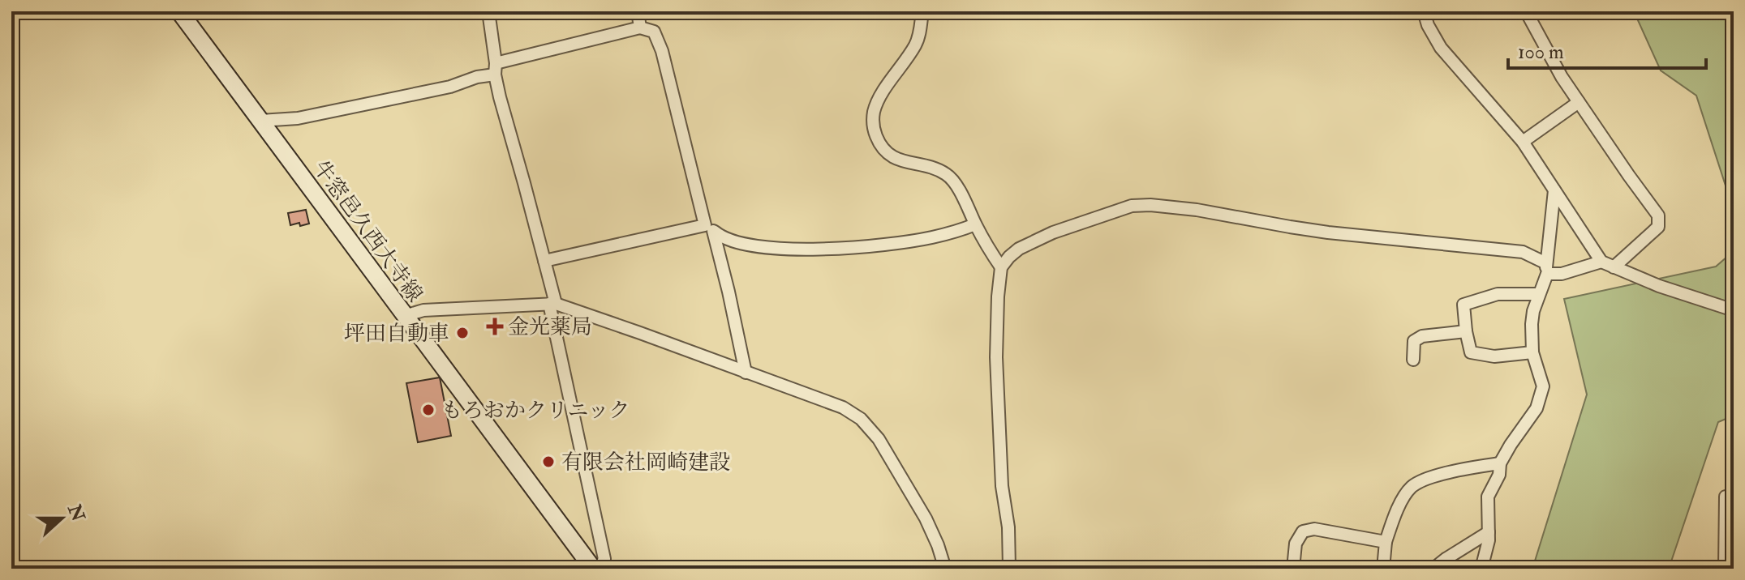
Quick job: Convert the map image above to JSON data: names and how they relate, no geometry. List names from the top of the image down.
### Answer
{
  "streets": {
    "main road": ["牛窓邑久西大寺線"]
  },
  "places": {
    "health": ["金光薬局"],
    "other": ["坪田自動車", "もろおかクリニック", "有限会社岡崎建設"]
  },
  "scale_bar": "100 m",
  "north": "right"
}
